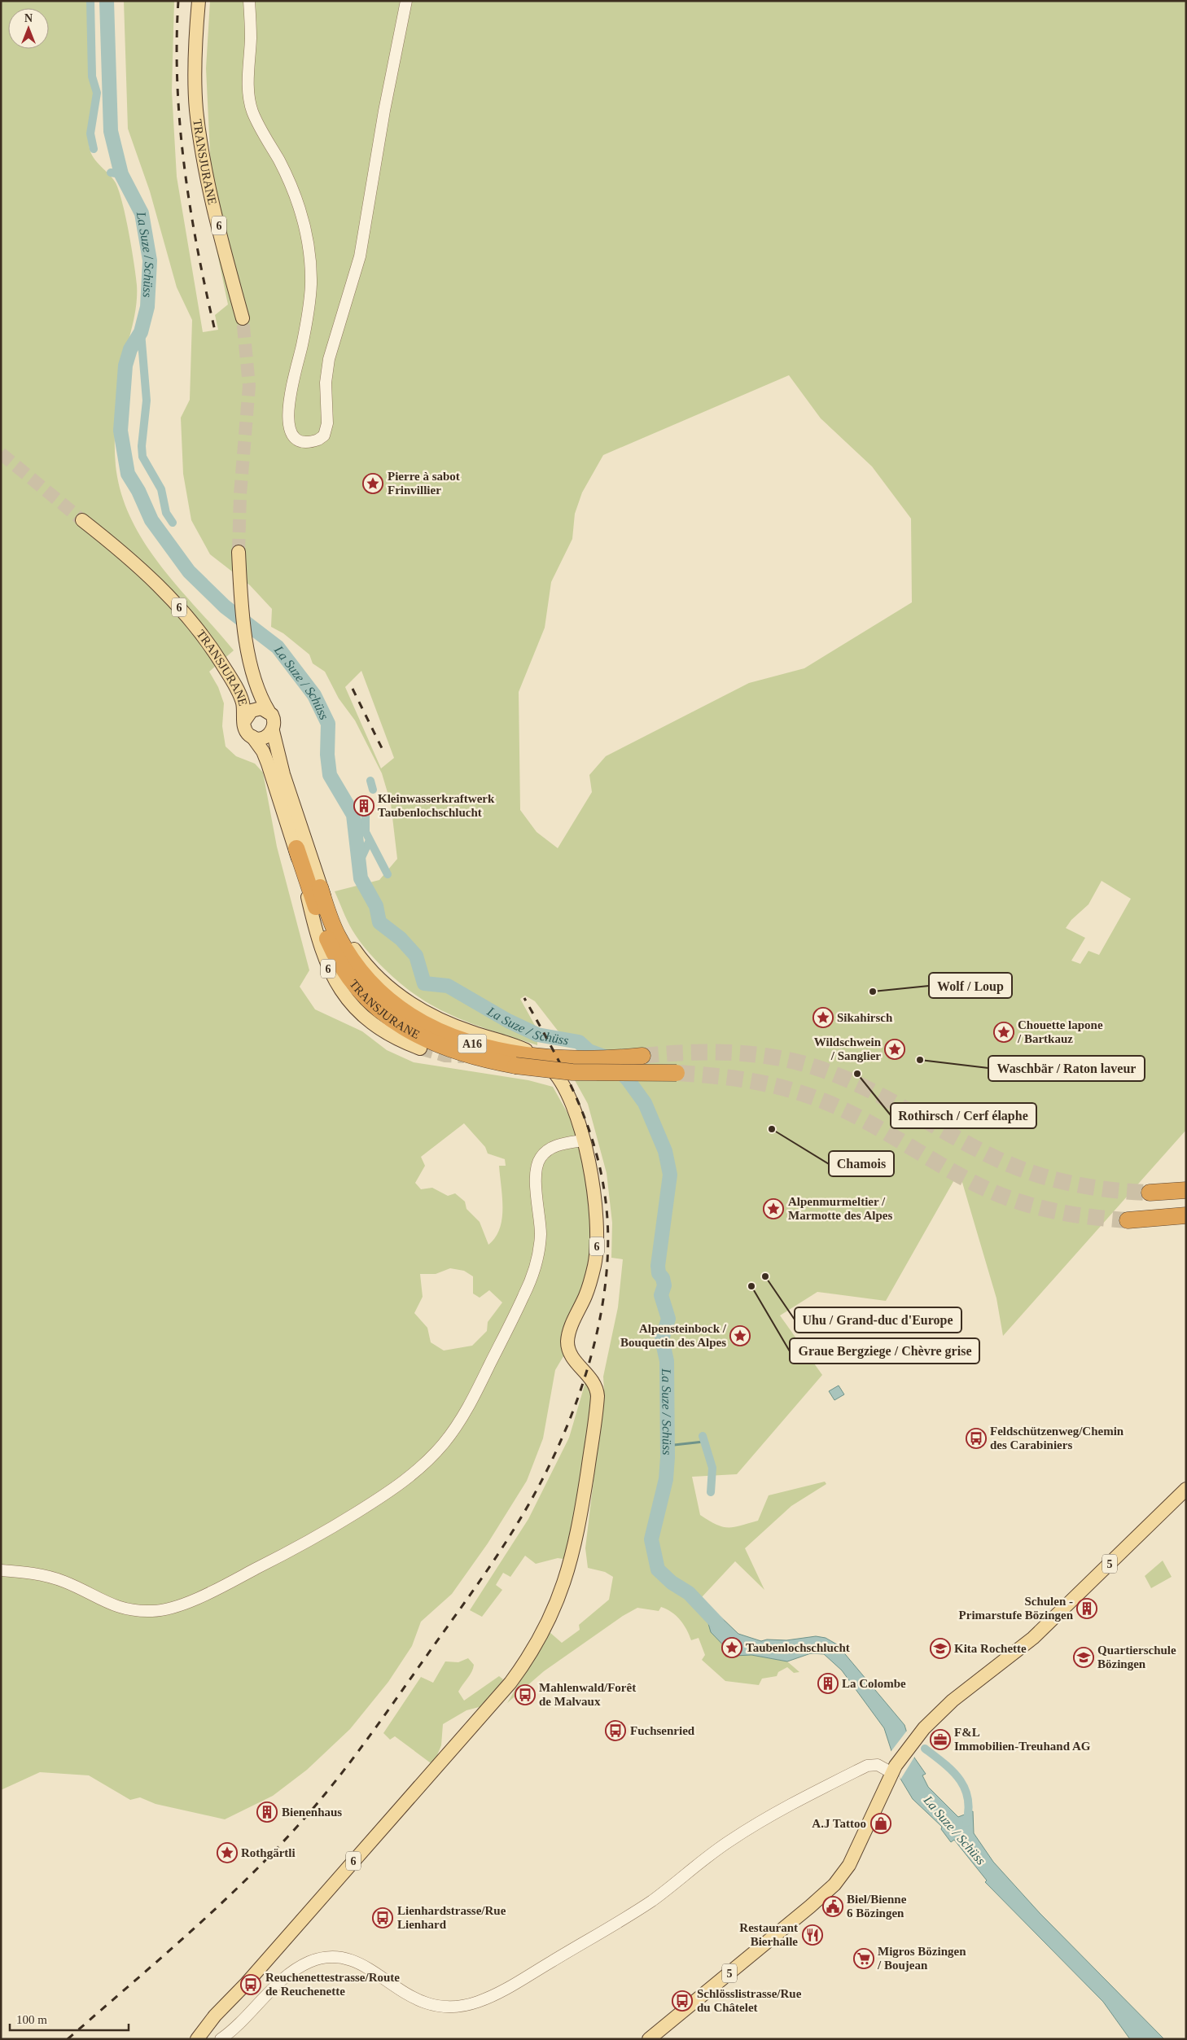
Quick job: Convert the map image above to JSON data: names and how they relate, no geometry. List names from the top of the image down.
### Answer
{
  "streets": {
    "highway": ["TRANSJURANE", "A16"],
    "main road": ["6", "5"]
  },
  "crossings": [
    ["TRANSJURANE", "6"]
  ],
  "water": ["La Suze / Schüss"],
  "places": {
    "place": [
      "Pierre à sabot Frinvillier",
      "Sikahirsch",
      "Chouette lapone / Bartkauz",
      "Wildschwein / Sanglier",
      "Alpenmurmeltier / Marmotte des Alpes",
      "Alpensteinbock / Bouquetin des Alpes",
      "Taubenlochschlucht",
      "Rothgärtli"
    ],
    "building": [
      "Kleinwasserkraftwerk Taubenlochschlucht",
      "Schulen - Primarstufe Bözingen",
      "La Colombe",
      "Bienenhaus"
    ],
    "other": [
      "Wolf / Loup",
      "Waschbär / Raton laveur",
      "Rothirsch / Cerf élaphe",
      "Chamois",
      "Uhu / Grand-duc d'Europe",
      "Graue Bergziege / Chèvre grise"
    ],
    "bus stop": [
      "Feldschützenweg/Chemin des Carabiniers",
      "Mahlenwald/Forêt de Malvaux",
      "Fuchsenried",
      "Lienhardstrasse/Rue Lienhard",
      "Reuchenettestrasse/Route de Reuchenette",
      "Schlösslistrasse/Rue du Châtelet"
    ],
    "school or university": ["Kita Rochette", "Quartierschule Bözingen"],
    "office": ["F&L Immobilien-Treuhand AG"],
    "shop": ["A.J Tattoo"],
    "public building": ["Biel/Bienne 6 Bözingen"],
    "restaurant": ["Restaurant Bierhalle"],
    "supermarket": ["Migros Bözingen / Boujean"]
  },
  "scale_bar": "100 m",
  "north": "top"
}
